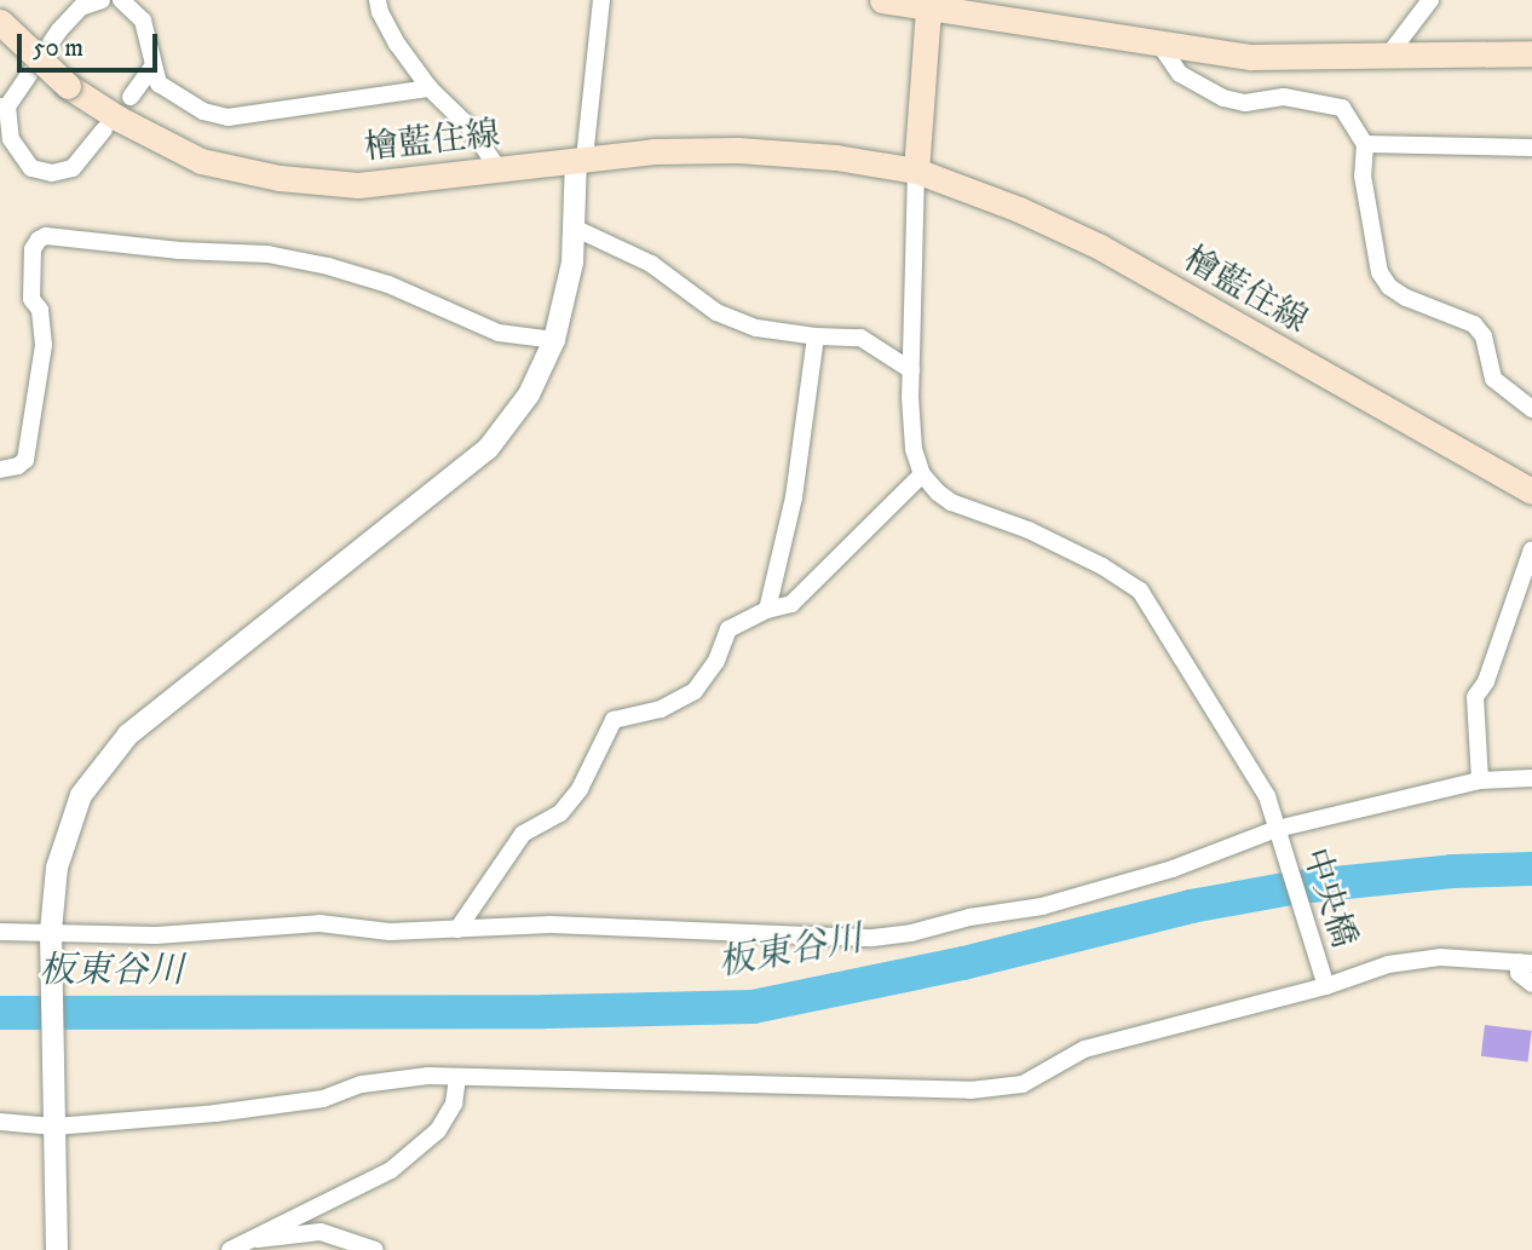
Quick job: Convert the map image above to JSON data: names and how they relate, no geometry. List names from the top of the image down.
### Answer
{
  "streets": {
    "main road": ["檜藍住線"],
    "street": ["中央橋"]
  },
  "water": ["板東谷川"],
  "scale_bar": "50 m"
}
